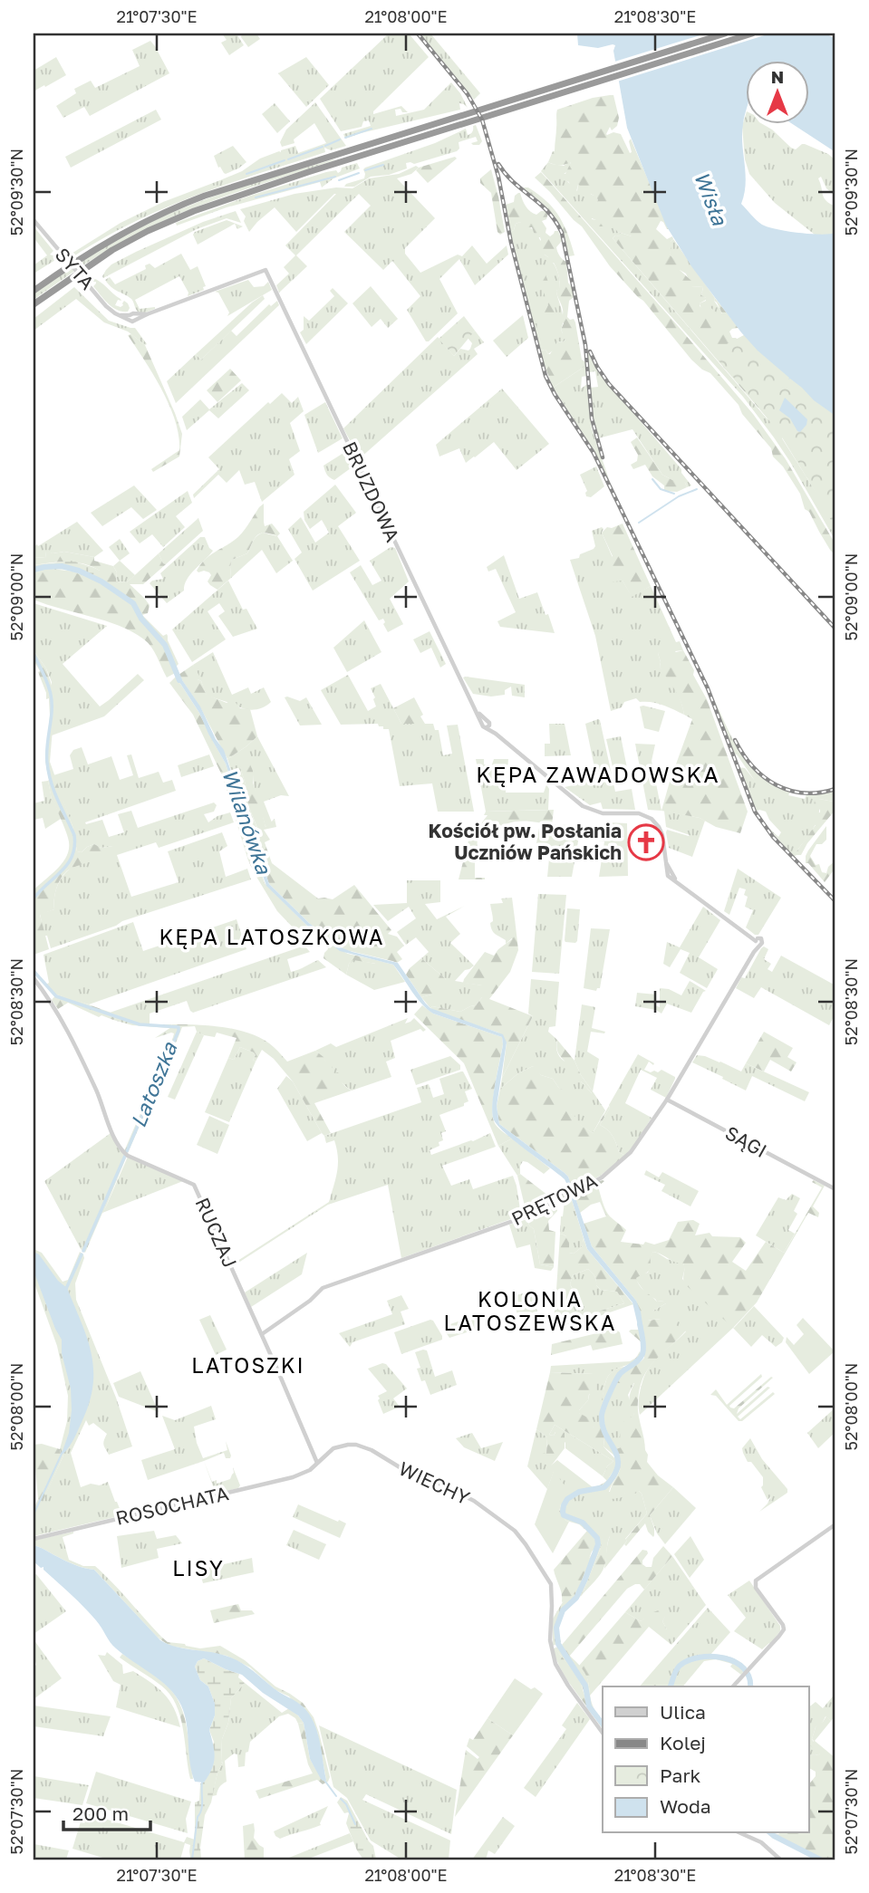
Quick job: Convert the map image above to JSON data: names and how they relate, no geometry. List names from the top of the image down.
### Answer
{
  "streets": {
    "street": [
      "SYTA",
      "BRUZDOWA",
      "SĄGI",
      "PRĘTOWA",
      "RUCZAJ",
      "WIECHY",
      "ROSOCHATA"
    ]
  },
  "crossings": [
    ["SYTA", "BRUZDOWA"],
    ["BRUZDOWA", "PRĘTOWA"],
    ["SĄGI", "PRĘTOWA"],
    ["PRĘTOWA", "RUCZAJ"],
    ["RUCZAJ", "WIECHY"],
    ["WIECHY", "ROSOCHATA"]
  ],
  "districts": [
    "KĘPA ZAWADOWSKA",
    "KĘPA LATOSZKOWA",
    "KOLONIA LATOSZEWSKA",
    "LATOSZKI",
    "LISY"
  ],
  "water": ["Wisła", "Wilanówka", "Latoszka"],
  "places": {
    "church": ["Kościół pw. Posłania Uczniów Pańskich"]
  },
  "legend": [
    "Ulica",
    "Kolej",
    "Park",
    "Woda"
  ],
  "scale_bar": "200 m",
  "north": "top",
  "coordinates": [
    "21°07'30\"E",
    "21°08'00\"E",
    "21°08'30\"E",
    "52°09'30\"N",
    "52°09'00\"N",
    "52°08'30\"N",
    "52°08'00\"N",
    "52°07'30\"N"
  ]
}
